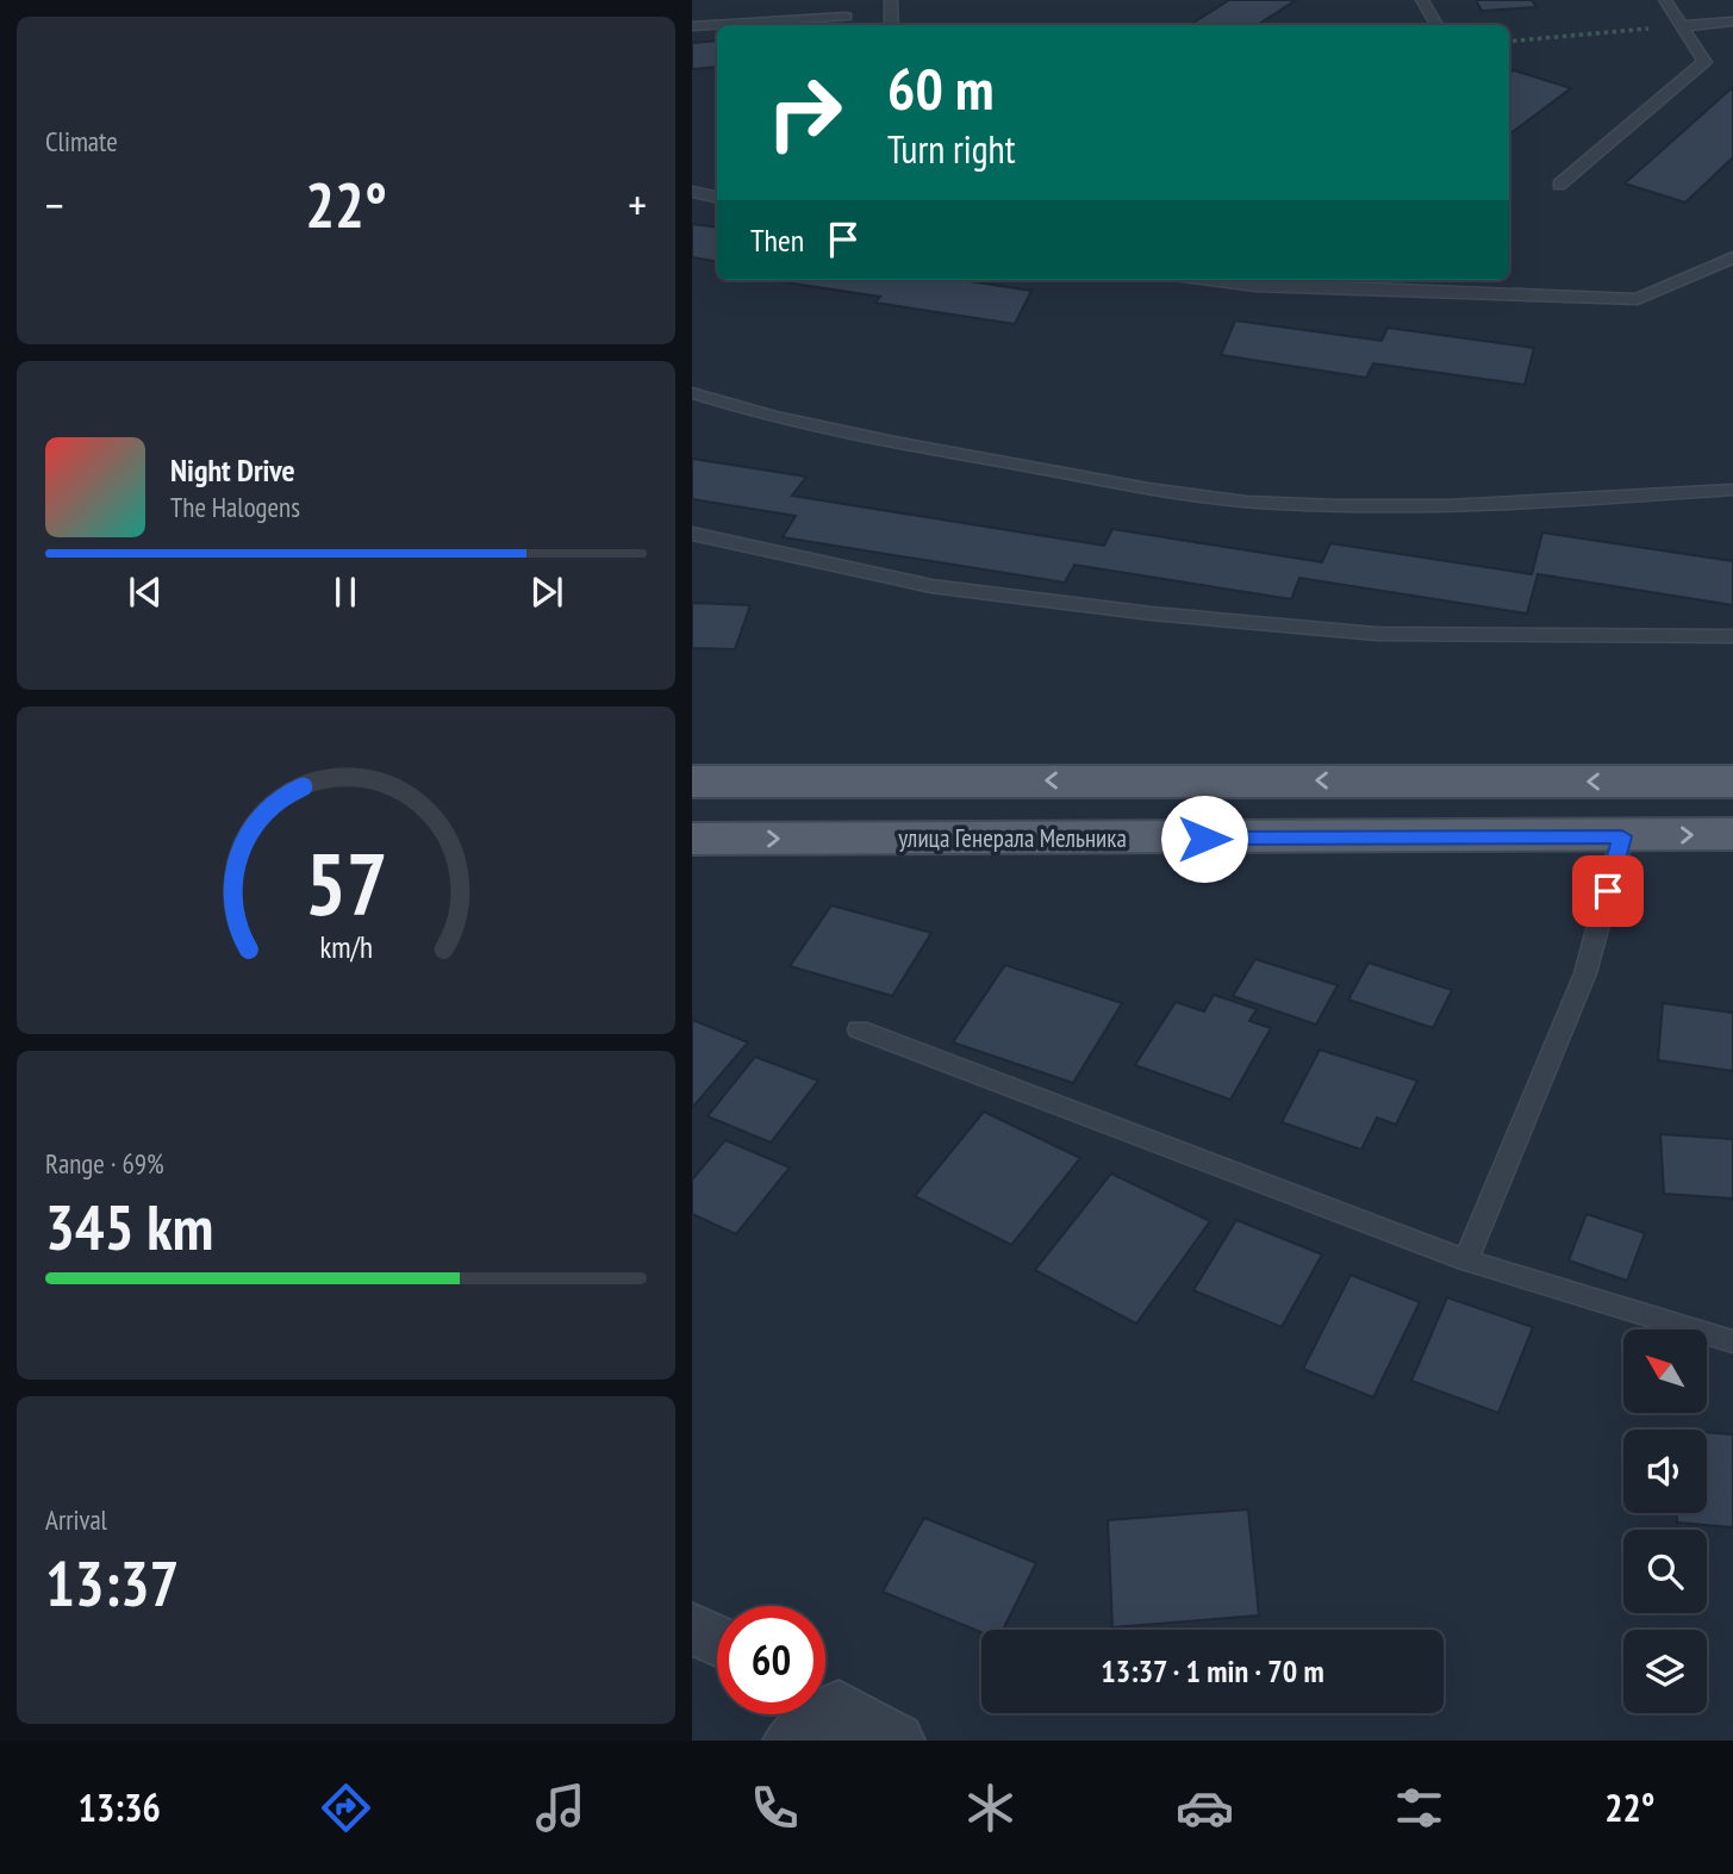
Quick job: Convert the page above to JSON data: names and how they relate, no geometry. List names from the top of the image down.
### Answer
{
  "streets": {
    "main road": ["улица Генерала Мельника"]
  },
  "north": "top left",
  "page": {
    "tile": [
      "Climate",
      ["Range · 69%", "345 km"],
      ["Arrival", "13:37"]
    ],
    "turn": ["60 m", "Turn right"],
    "heat": ["−", "22°", "+"],
    "then": "Then",
    "song": ["Night Drive", "The Halogens"],
    "limit": "60",
    "trip": "13:37 · 1 min · 70 m",
    "tabs": ["13:36", "22°"],
    "gauge": ["57", "km/h"]
  }
}
